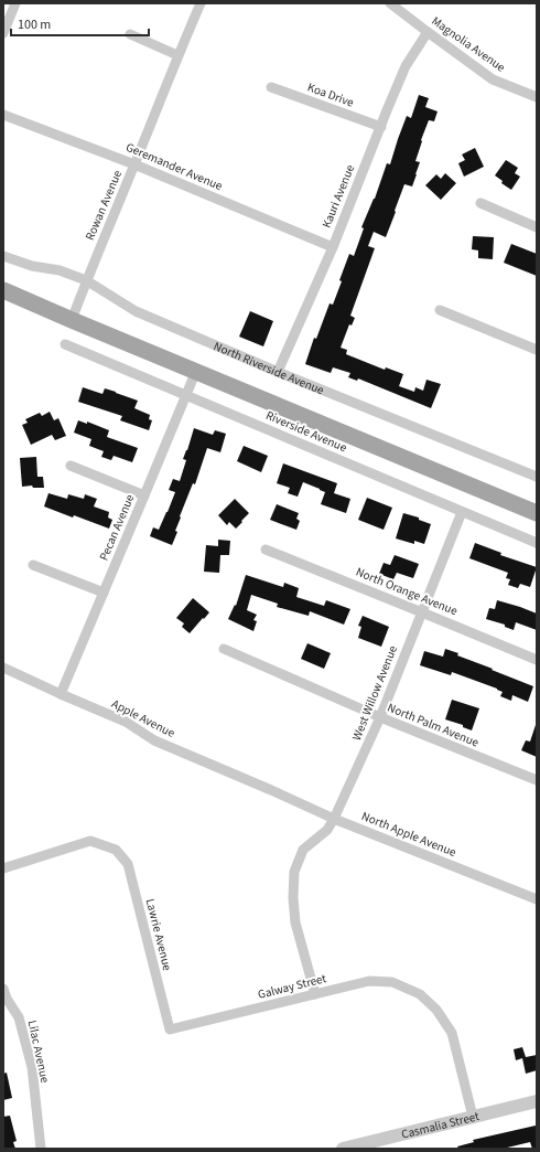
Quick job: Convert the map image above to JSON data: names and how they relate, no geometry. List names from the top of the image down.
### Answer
{
  "streets": {
    "street": [
      "Magnolia Avenue",
      "Koa Drive",
      "Geremander Avenue",
      "Kauri Avenue",
      "Rowan Avenue",
      "North Riverside Avenue",
      "Riverside Avenue",
      "Pecan Avenue",
      "North Orange Avenue",
      "West Willow Avenue",
      "Apple Avenue",
      "North Palm Avenue",
      "North Apple Avenue",
      "Lawrie Avenue",
      "Galway Street",
      "Lilac Avenue",
      "Casmalia Street"
    ]
  },
  "crossings": [
    ["Magnolia Avenue", "Kauri Avenue"],
    ["Koa Drive", "Kauri Avenue"],
    ["Geremander Avenue", "Kauri Avenue"],
    ["Geremander Avenue", "Rowan Avenue"],
    ["Kauri Avenue", "North Riverside Avenue"],
    ["Rowan Avenue", "North Riverside Avenue"],
    ["Riverside Avenue", "Pecan Avenue"],
    ["Riverside Avenue", "West Willow Avenue"],
    ["Pecan Avenue", "Apple Avenue"],
    ["North Orange Avenue", "West Willow Avenue"],
    ["West Willow Avenue", "North Palm Avenue"],
    ["West Willow Avenue", "North Apple Avenue"],
    ["West Willow Avenue", "Galway Street"],
    ["Apple Avenue", "North Apple Avenue"],
    ["Lawrie Avenue", "Galway Street"],
    ["Galway Street", "Casmalia Street"]
  ],
  "scale_bar": "100 m"
}
